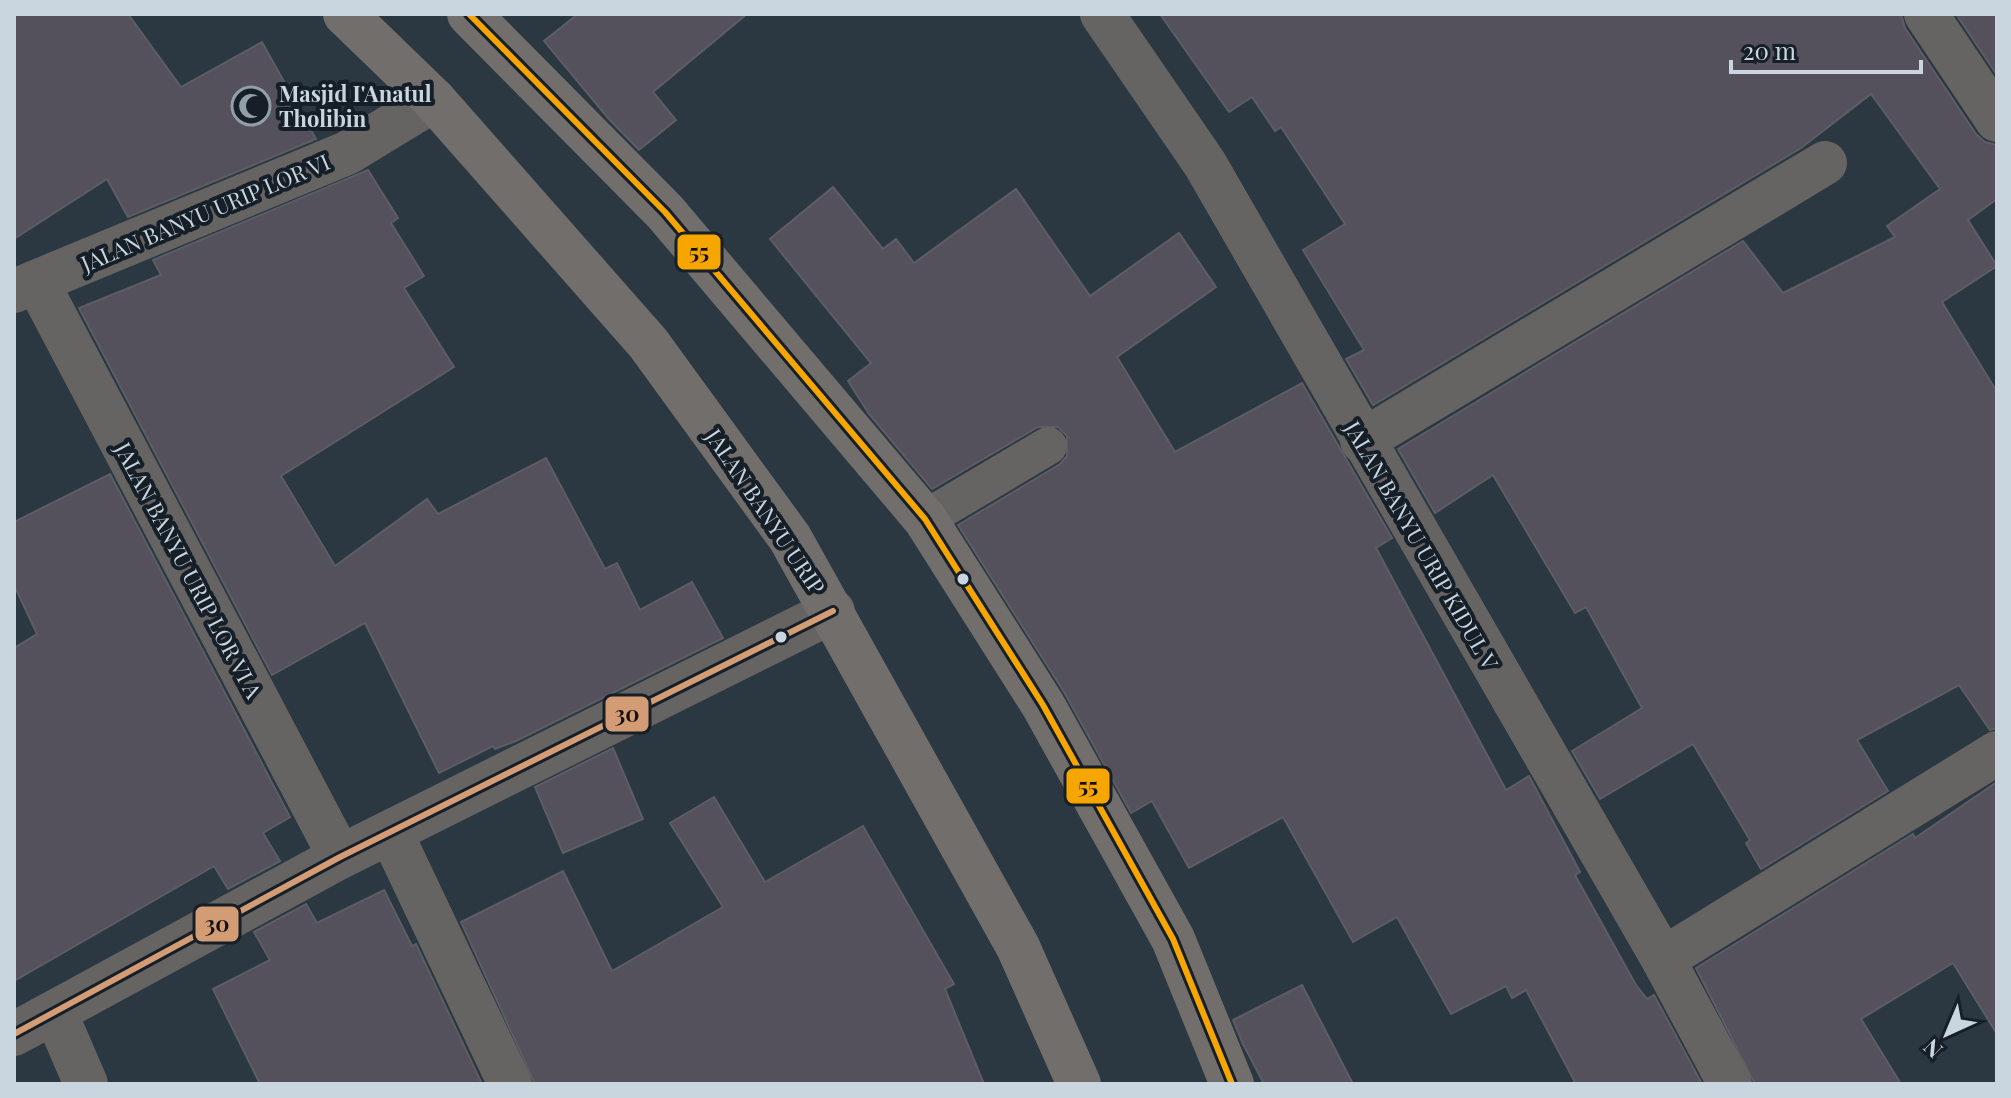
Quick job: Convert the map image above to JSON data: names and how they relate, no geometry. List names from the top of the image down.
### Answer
{
  "streets": {
    "main road": ["JALAN BANYU URIP"],
    "street": ["JALAN BANYU URIP LOR VI", "JALAN BANYU URIP KIDUL V", "JALAN BANYU URIP LOR VI A"]
  },
  "crossings": [
    ["JALAN BANYU URIP LOR VI", "JALAN BANYU URIP"],
    ["JALAN BANYU URIP LOR VI", "JALAN BANYU URIP LOR VI A"]
  ],
  "places": {
    "mosque": ["Masjid I'Anatul Tholibin"]
  },
  "lines": ["transit line 55", "transit line 30"],
  "scale_bar": "20 m",
  "north": "bottom left"
}
